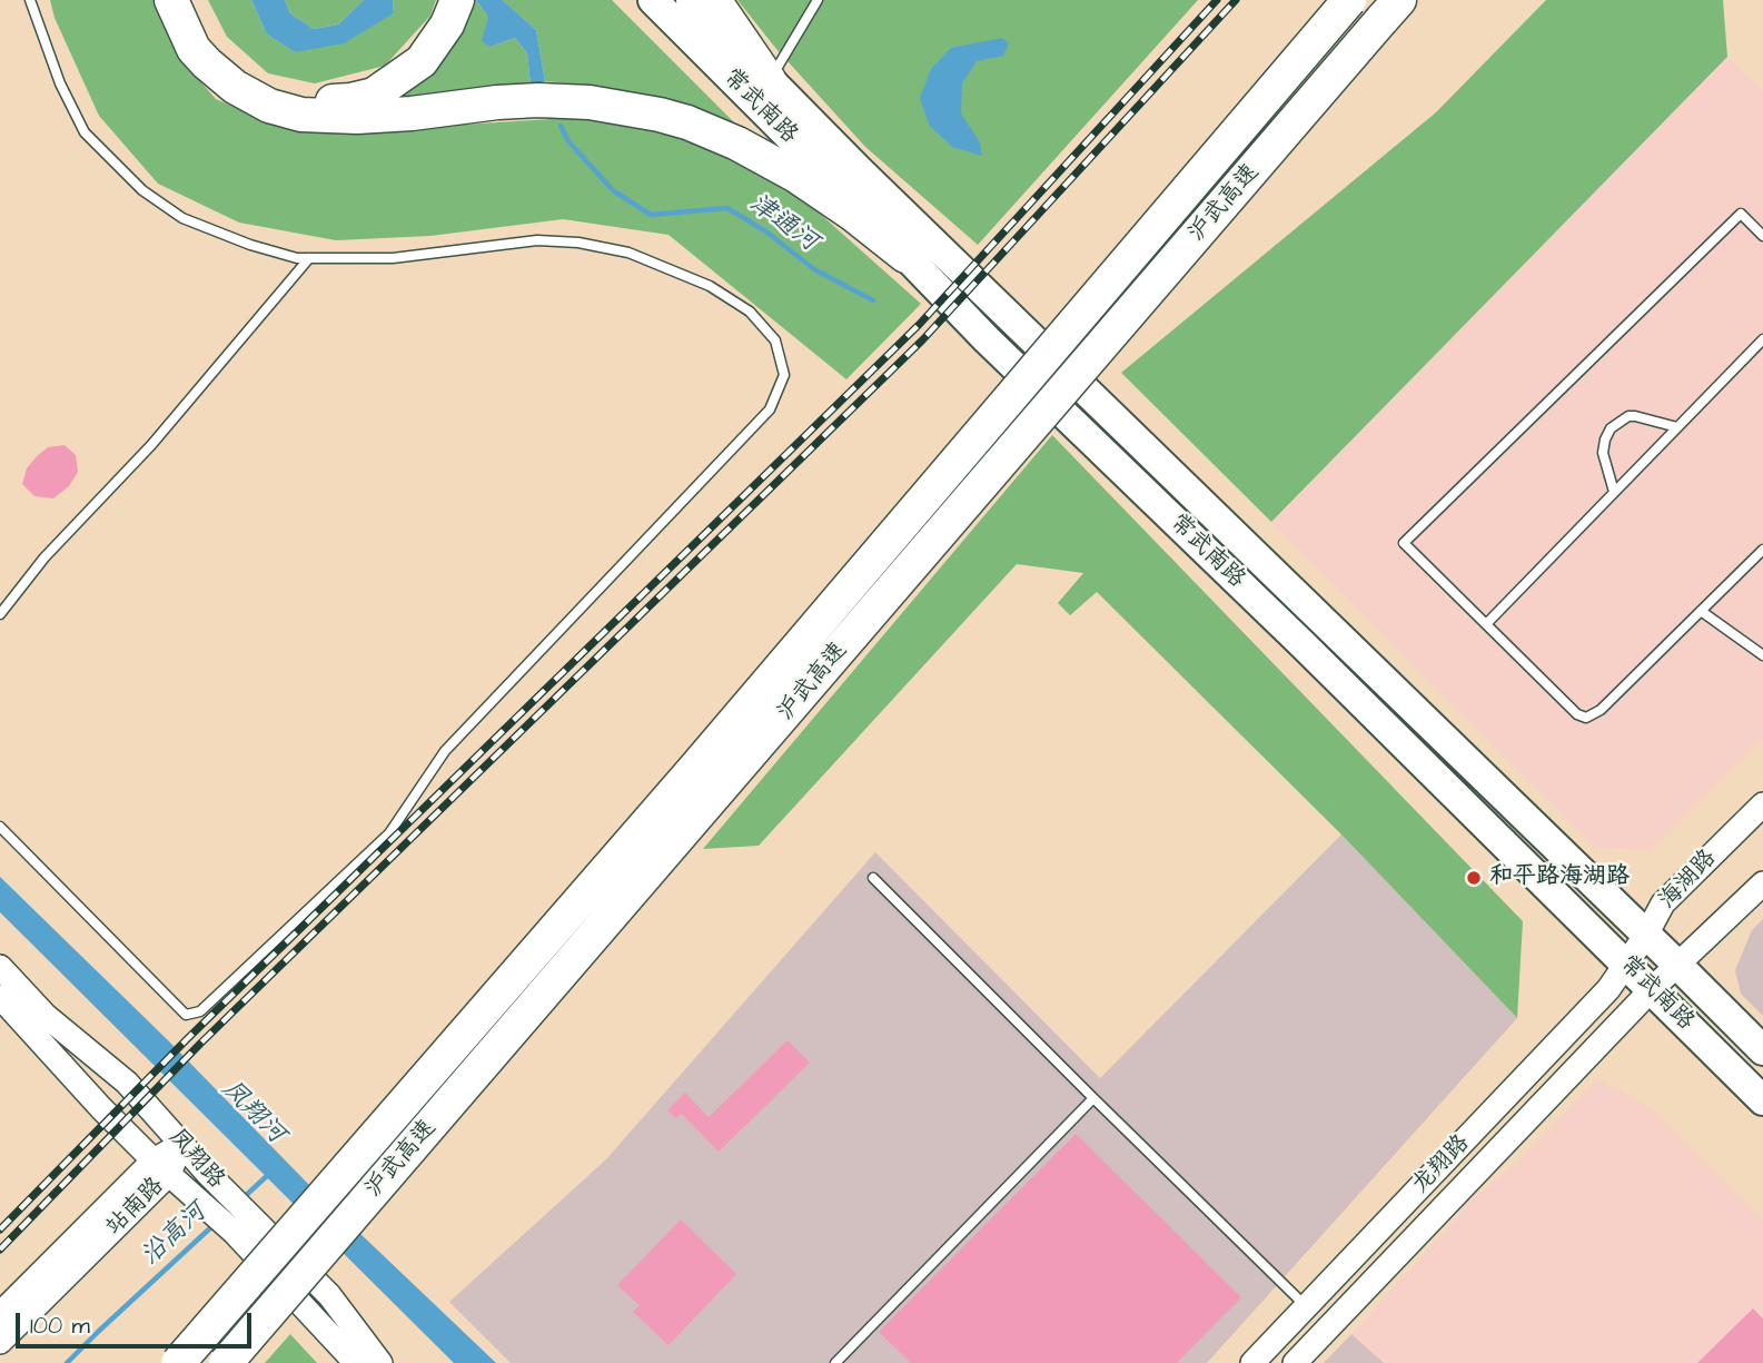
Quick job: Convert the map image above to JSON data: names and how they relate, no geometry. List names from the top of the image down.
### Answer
{
  "streets": {
    "highway": ["沪武高速"],
    "main road": ["常武南路"],
    "street": [
      "海湖路",
      "凤翔路",
      "龙翔路",
      "站南路"
    ]
  },
  "crossings": [
    ["常武南路", "海湖路"],
    ["常武南路", "龙翔路"],
    ["海湖路", "龙翔路"],
    ["凤翔路", "站南路"]
  ],
  "water": ["津通河", "凤翔河", "沿高河"],
  "places": ["和平路海湖路"],
  "scale_bar": "100 m"
}
